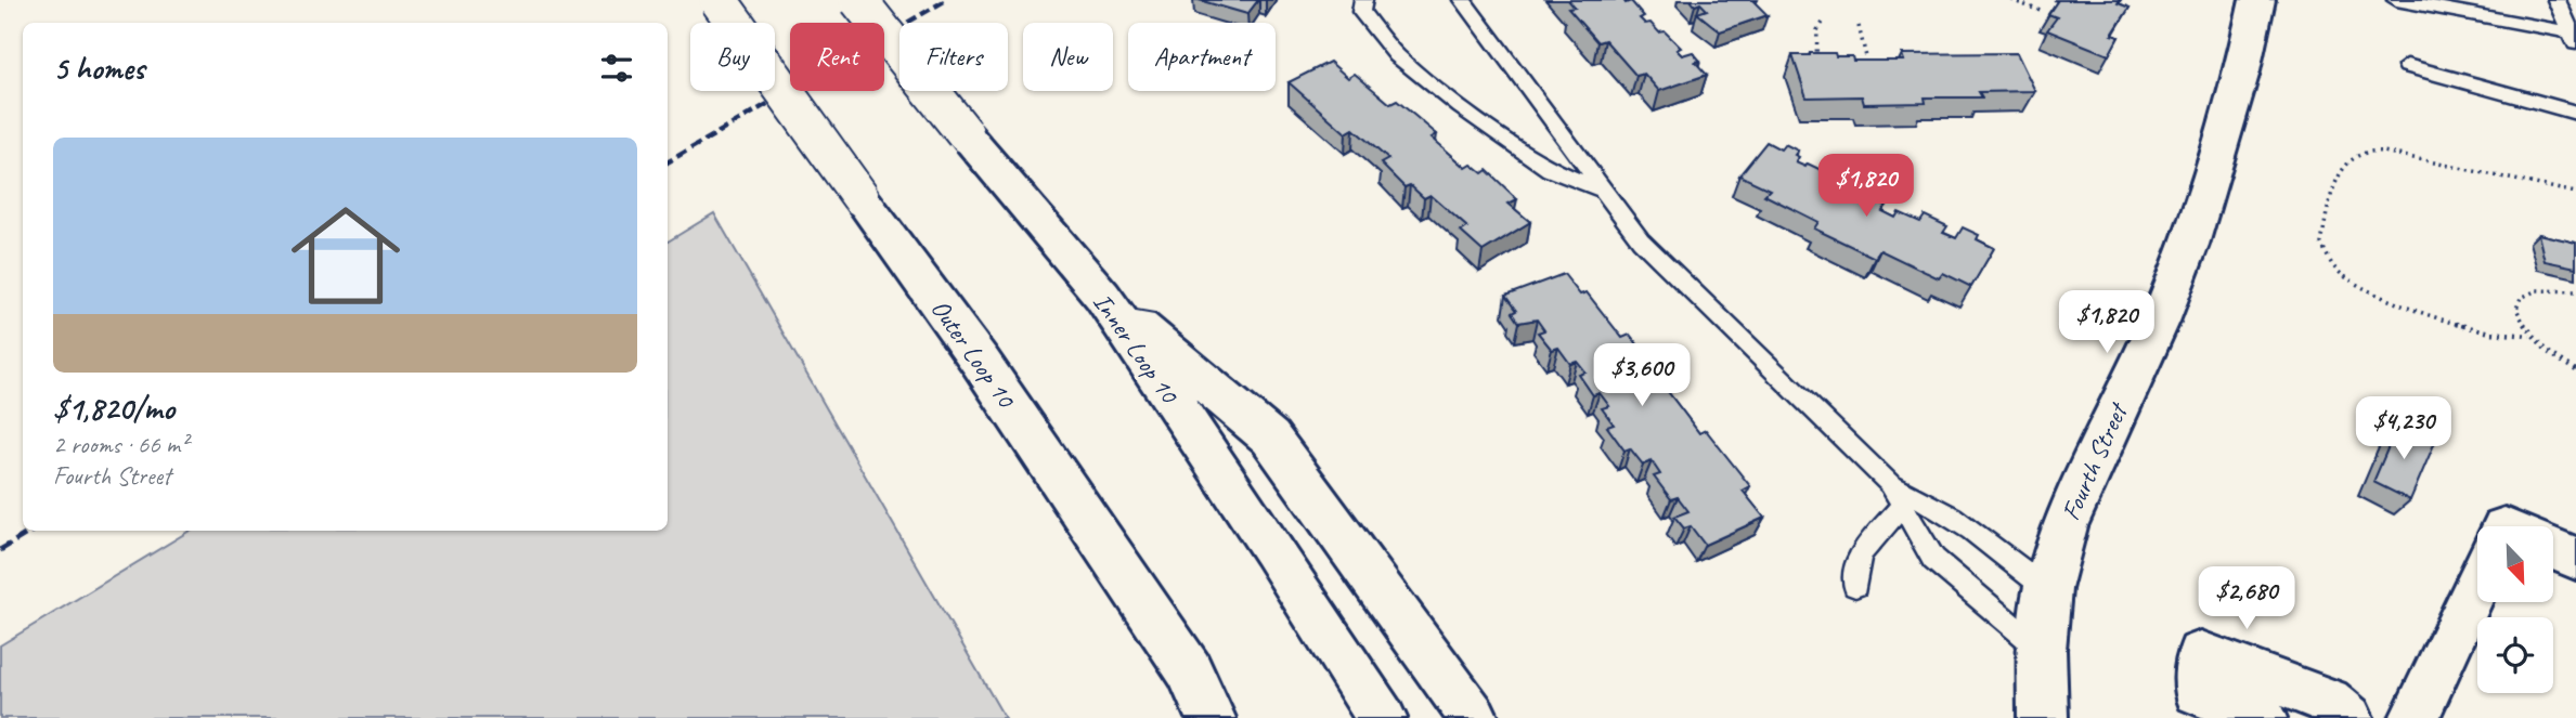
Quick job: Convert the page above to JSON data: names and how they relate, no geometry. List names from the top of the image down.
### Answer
{
  "streets": {
    "main road": ["Inner Loop 10", "Outer Loop 10", "Fourth Street"]
  },
  "north": "bottom right",
  "page": {
    "chip": [
      "Buy",
      "Rent",
      "Filters",
      "New",
      "Apartment"
    ],
    "heading": "5 homes",
    "list": [
      {
        "name": "$1,820/mo",
        "note": "2 rooms · 66 m² · Fourth Street"
      }
    ],
    "price": [
      "$1,820",
      "$1,820",
      "$3,600",
      "$4,230",
      "$2,680"
    ]
  }
}
